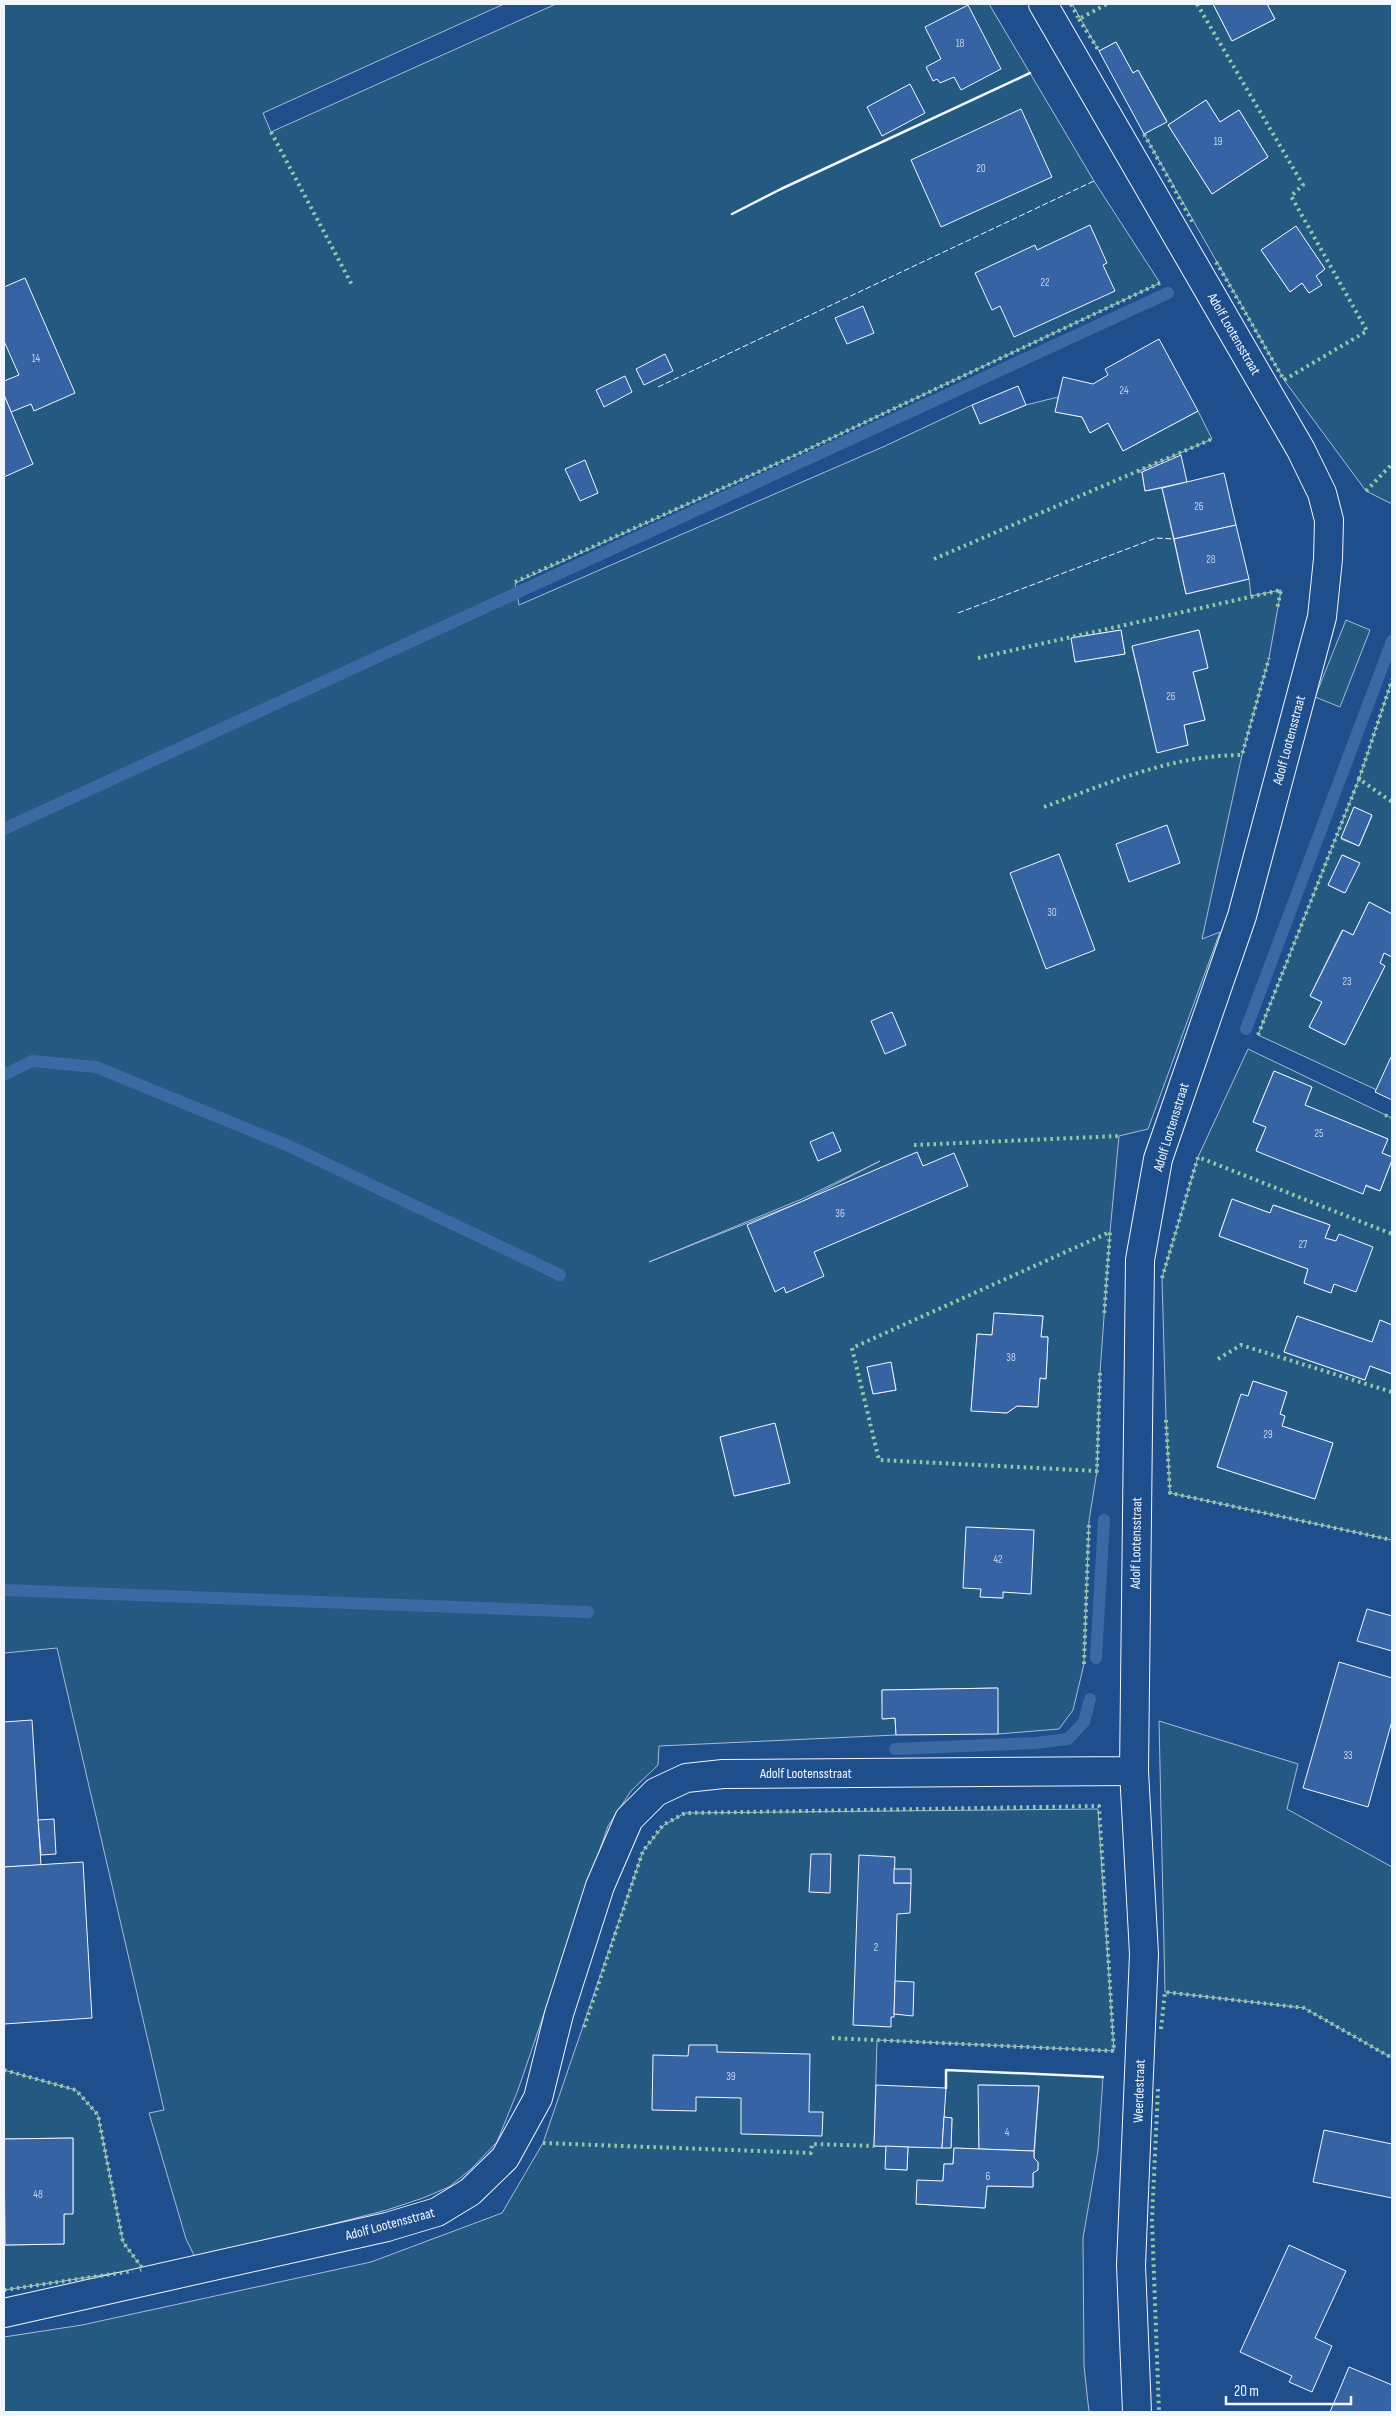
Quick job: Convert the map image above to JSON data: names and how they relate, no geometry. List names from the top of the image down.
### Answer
{
  "streets": {
    "street": ["Adolf Lootensstraat", "Weerdestraat"]
  },
  "crossings": [
    ["Adolf Lootensstraat", "Weerdestraat"]
  ],
  "house_numbers": [
    "18",
    "19",
    "20",
    "22",
    "14",
    "24",
    "26",
    "28",
    "26",
    "30",
    "23",
    "25",
    "36",
    "27",
    "38",
    "29",
    "42",
    "33",
    "2",
    "39",
    "4",
    "6",
    "48"
  ],
  "scale_bar": "20 m"
}
